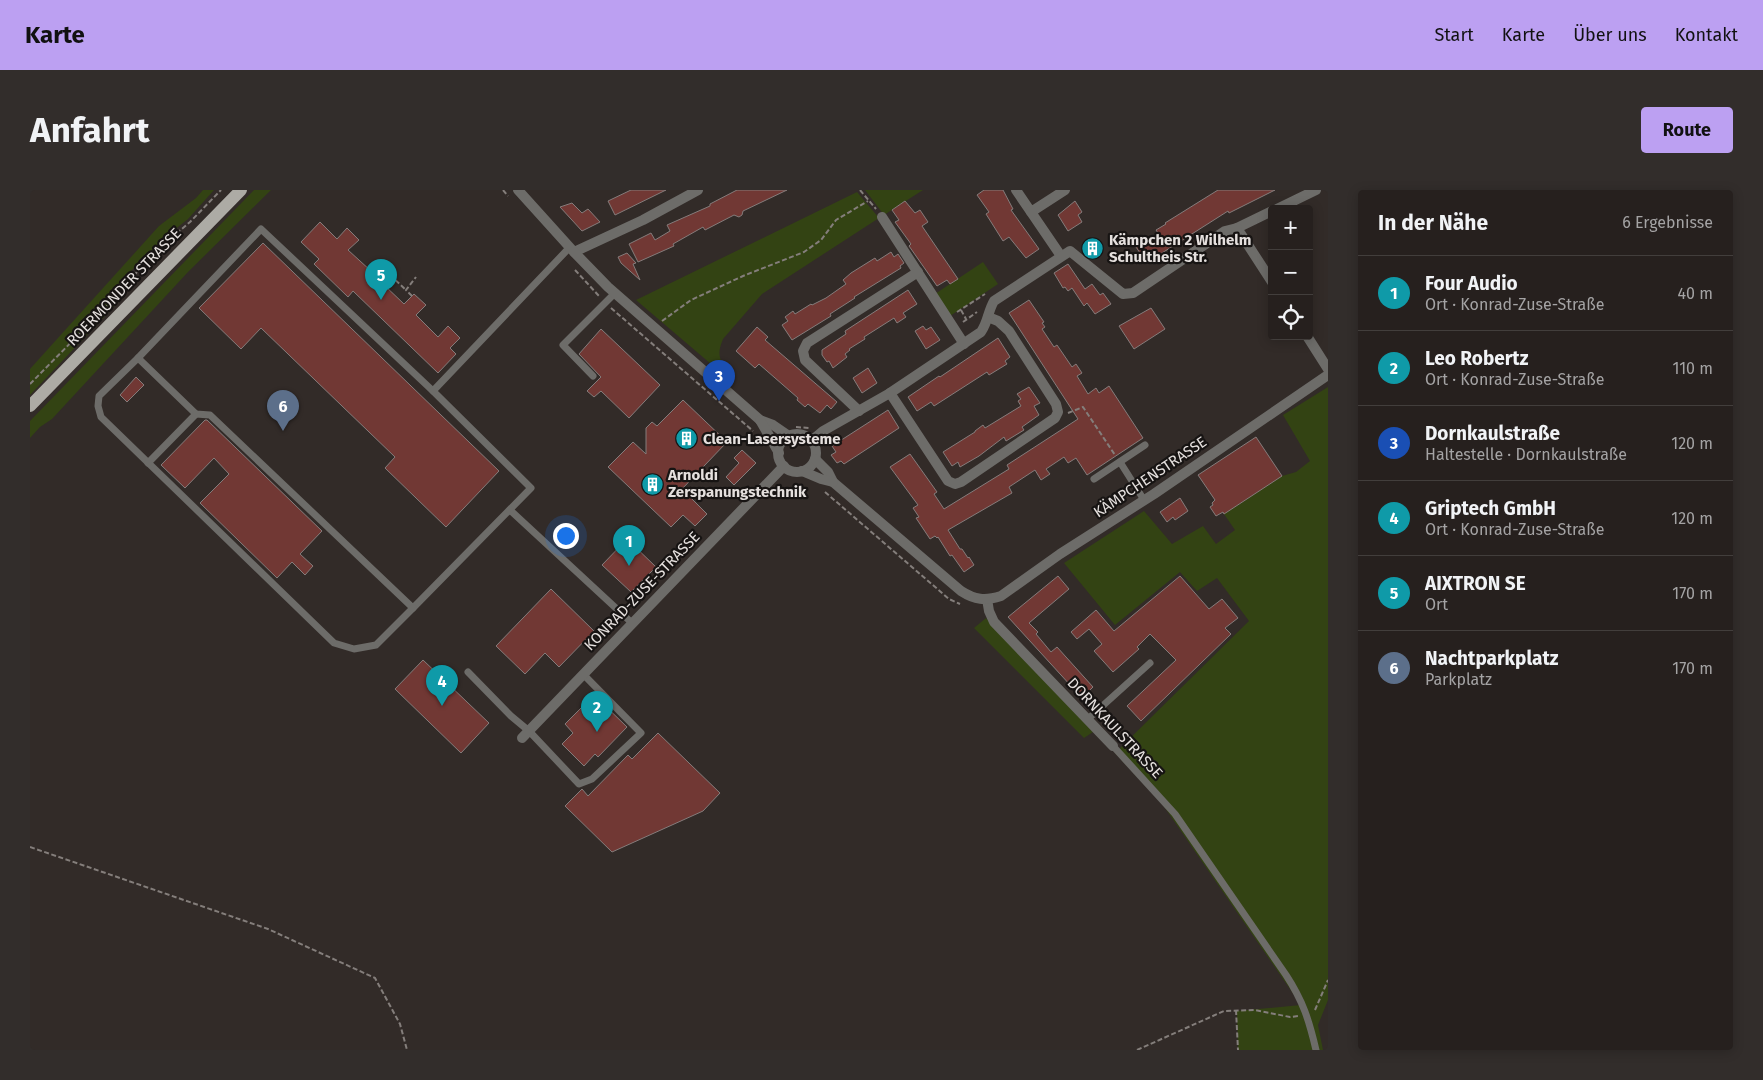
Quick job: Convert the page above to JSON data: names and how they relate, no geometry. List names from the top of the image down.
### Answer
{
  "streets": {
    "main road": ["ROERMONDER STRASSE"],
    "street": ["KÄMPCHENSTRASSE", "KONRAD-ZUSE-STRASSE", "DORNKAULSTRASSE"]
  },
  "crossings": [
    ["KÄMPCHENSTRASSE", "DORNKAULSTRASSE"]
  ],
  "places": {
    "building": ["Kämpchen 2 Wilhelm Schultheis Str.", "Clean-Lasersysteme", "Arnoldi Zerspanungstechnik"]
  },
  "page": {
    "header": "Karte",
    "nav": [
      "Start",
      "Karte",
      "Über uns",
      "Kontakt"
    ],
    "buttons": "Route",
    "title": "Anfahrt",
    "heading": ["In der Nähe", "6 Ergebnisse"],
    "map_buttons": ["+", "−"],
    "list": [
      {
        "mark": "1",
        "name": "Four Audio",
        "note": "Ort · Konrad-Zuse-Straße",
        "value": "40 m"
      },
      {
        "mark": "2",
        "name": "Leo Robertz",
        "note": "Ort · Konrad-Zuse-Straße",
        "value": "110 m"
      },
      {
        "mark": "3",
        "name": "Dornkaulstraße",
        "note": "Haltestelle · Dornkaulstraße",
        "value": "120 m"
      },
      {
        "mark": "4",
        "name": "Griptech GmbH",
        "note": "Ort · Konrad-Zuse-Straße",
        "value": "120 m"
      },
      {
        "mark": "5",
        "name": "AIXTRON SE",
        "note": "Ort",
        "value": "170 m"
      },
      {
        "mark": "6",
        "name": "Nachtparkplatz",
        "note": "Parkplatz",
        "value": "170 m"
      }
    ],
    "pins": [
      "5",
      "3",
      "6",
      "1",
      "4",
      "2"
    ]
  }
}
